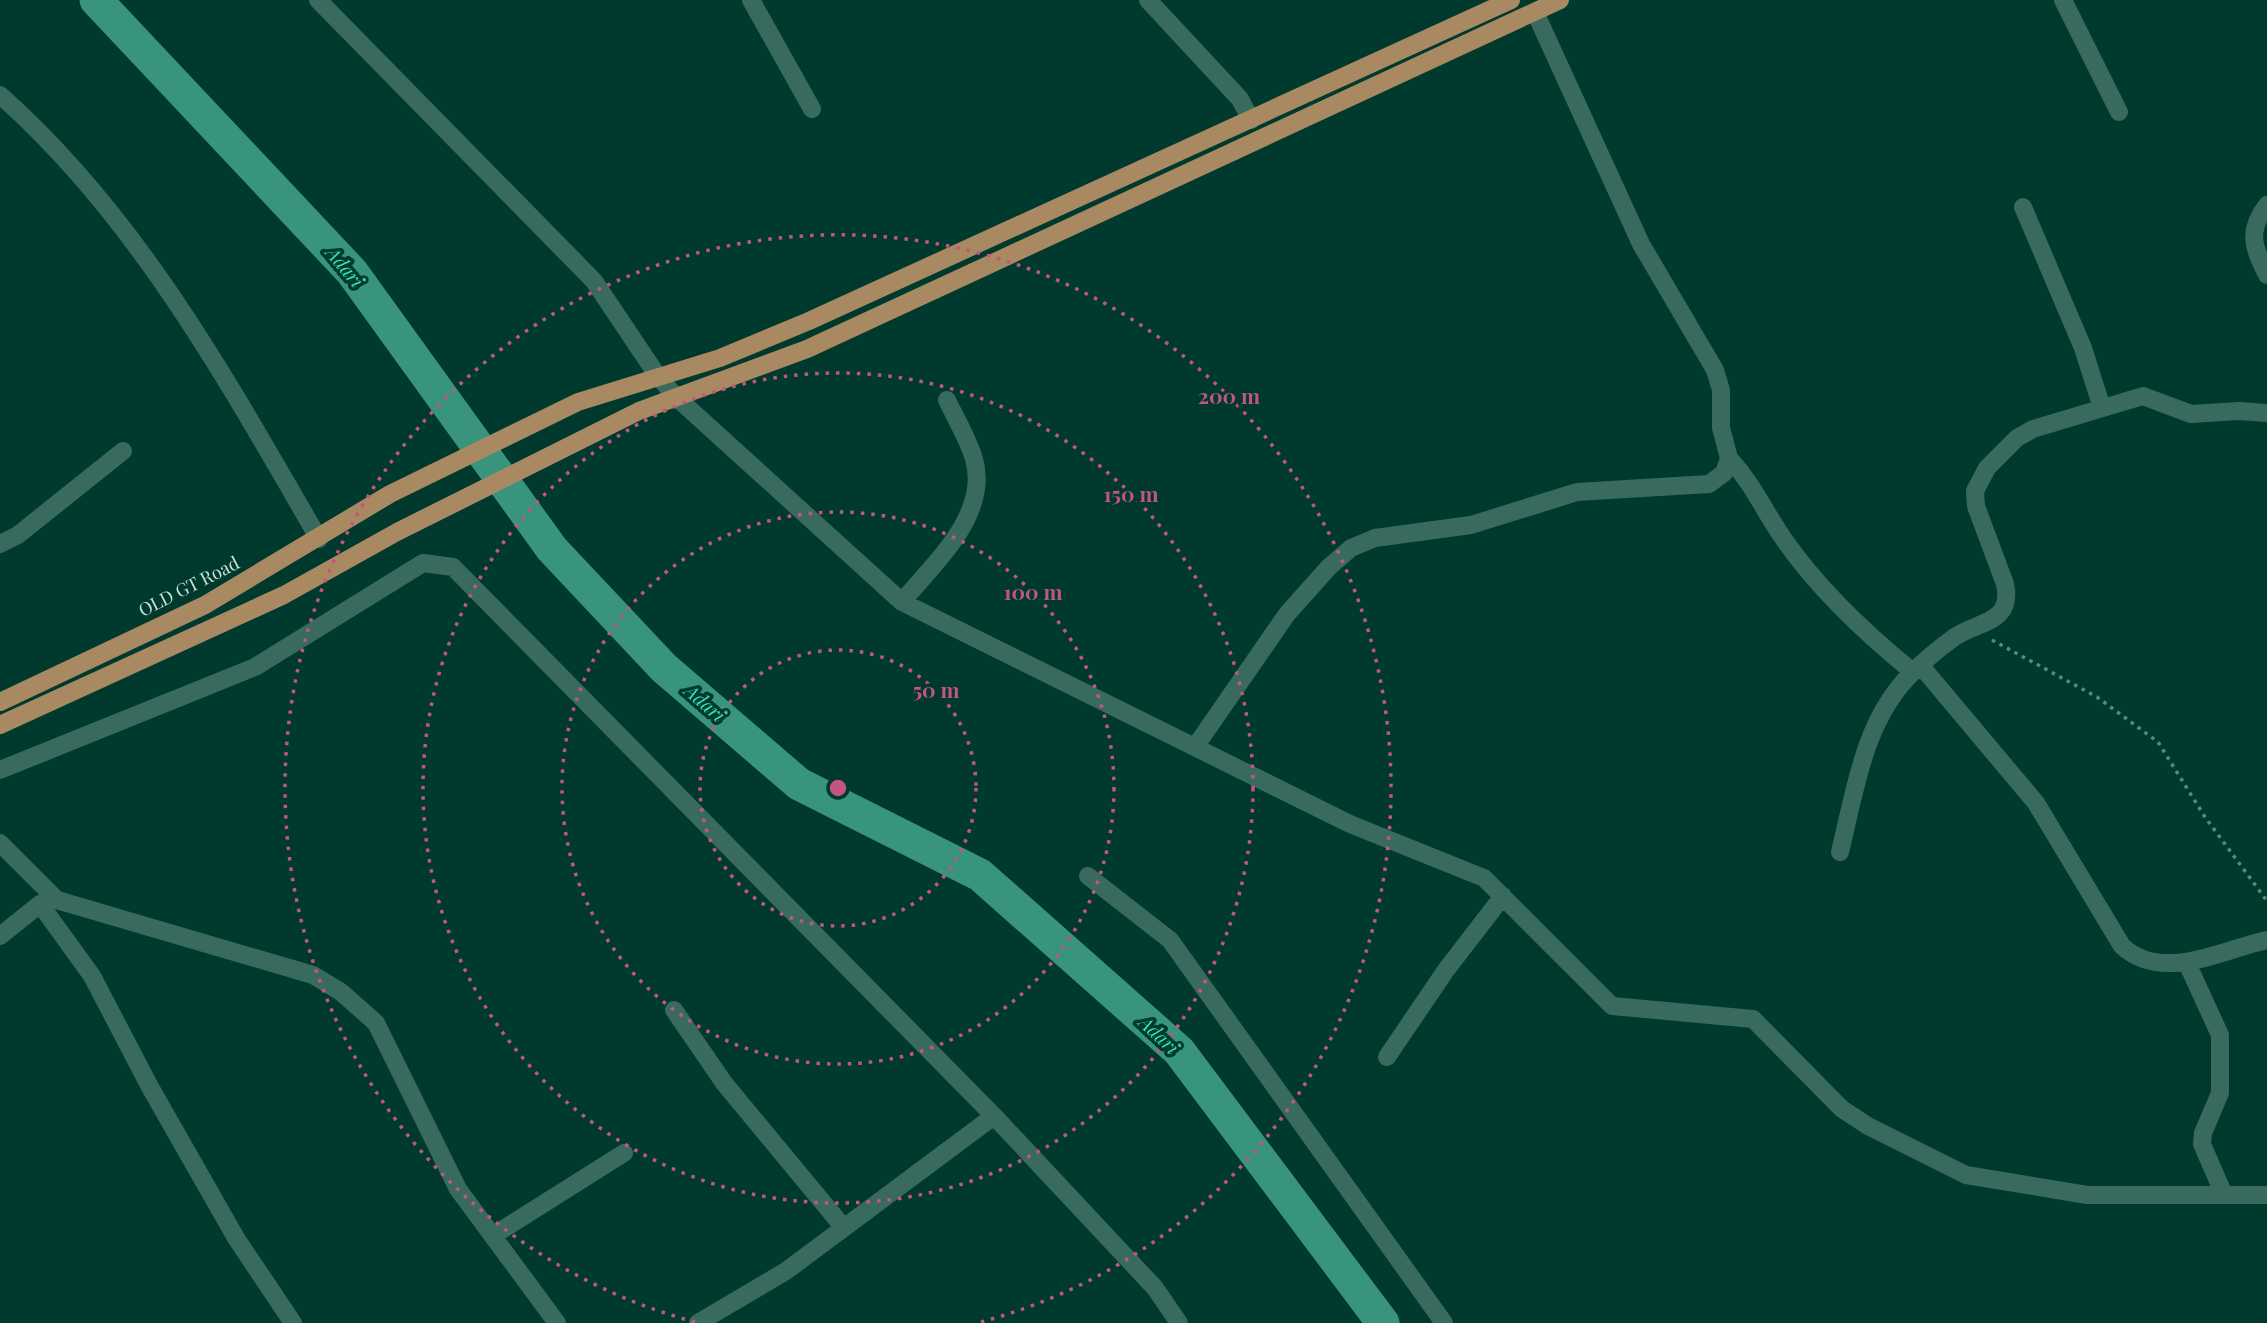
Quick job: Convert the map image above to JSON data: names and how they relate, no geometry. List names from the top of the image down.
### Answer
{
  "streets": {
    "main road": ["OLD GT Road"]
  },
  "water": ["Adari"],
  "rings": [
    "200 m",
    "150 m",
    "100 m",
    "50 m"
  ]
}
